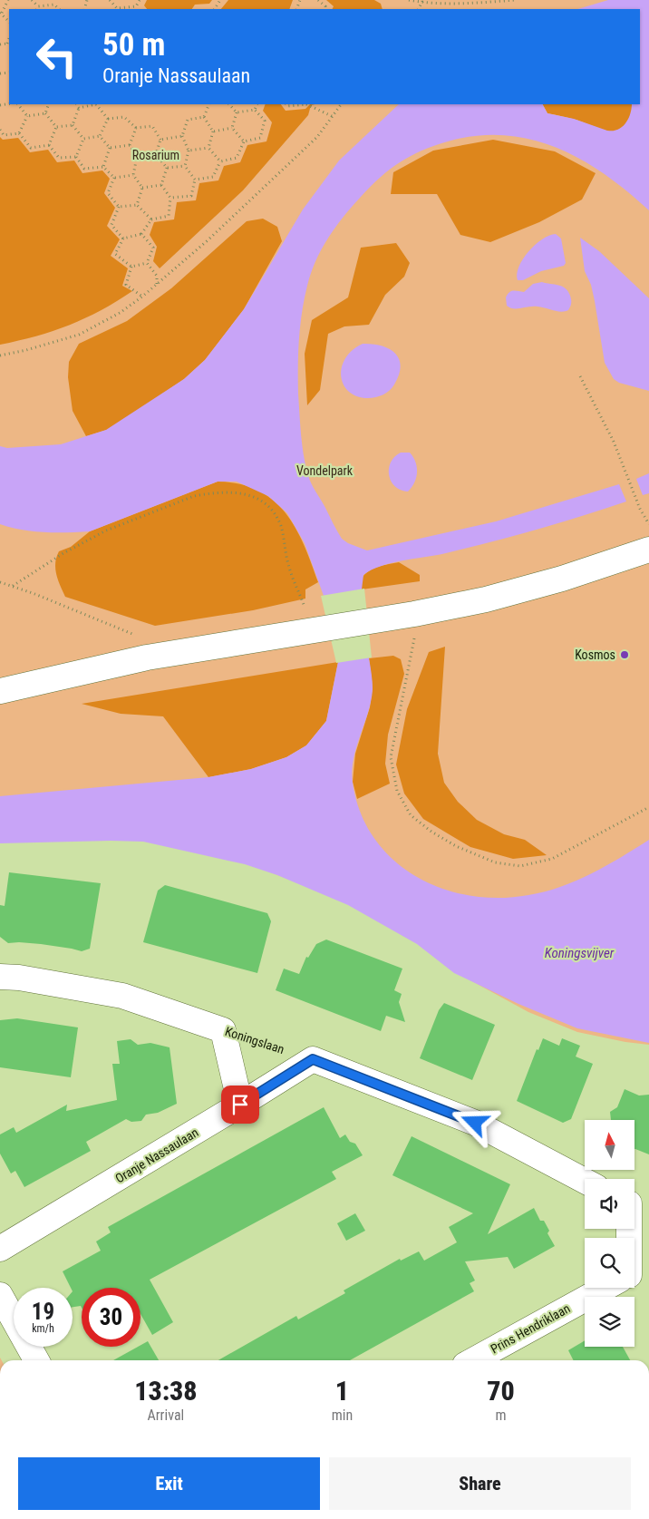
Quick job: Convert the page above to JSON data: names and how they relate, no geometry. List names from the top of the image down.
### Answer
{
  "streets": {
    "street": ["Koningslaan", "Oranje Nassaulaan", "Prins Hendriklaan"]
  },
  "crossings": [
    ["Koningslaan", "Oranje Nassaulaan"]
  ],
  "water": ["Koningsvijver"],
  "parks": ["Rosarium", "Vondelpark"],
  "places": ["Kosmos"],
  "north": "top",
  "page": {
    "turn": ["50 m", "Oranje Nassaulaan"],
    "speed": "19 km/h",
    "limit": "30",
    "eta": [
      "13:38",
      "Arrival",
      "1",
      "min",
      "70",
      "m"
    ],
    "buttons": ["Exit", "Share"]
  }
}
